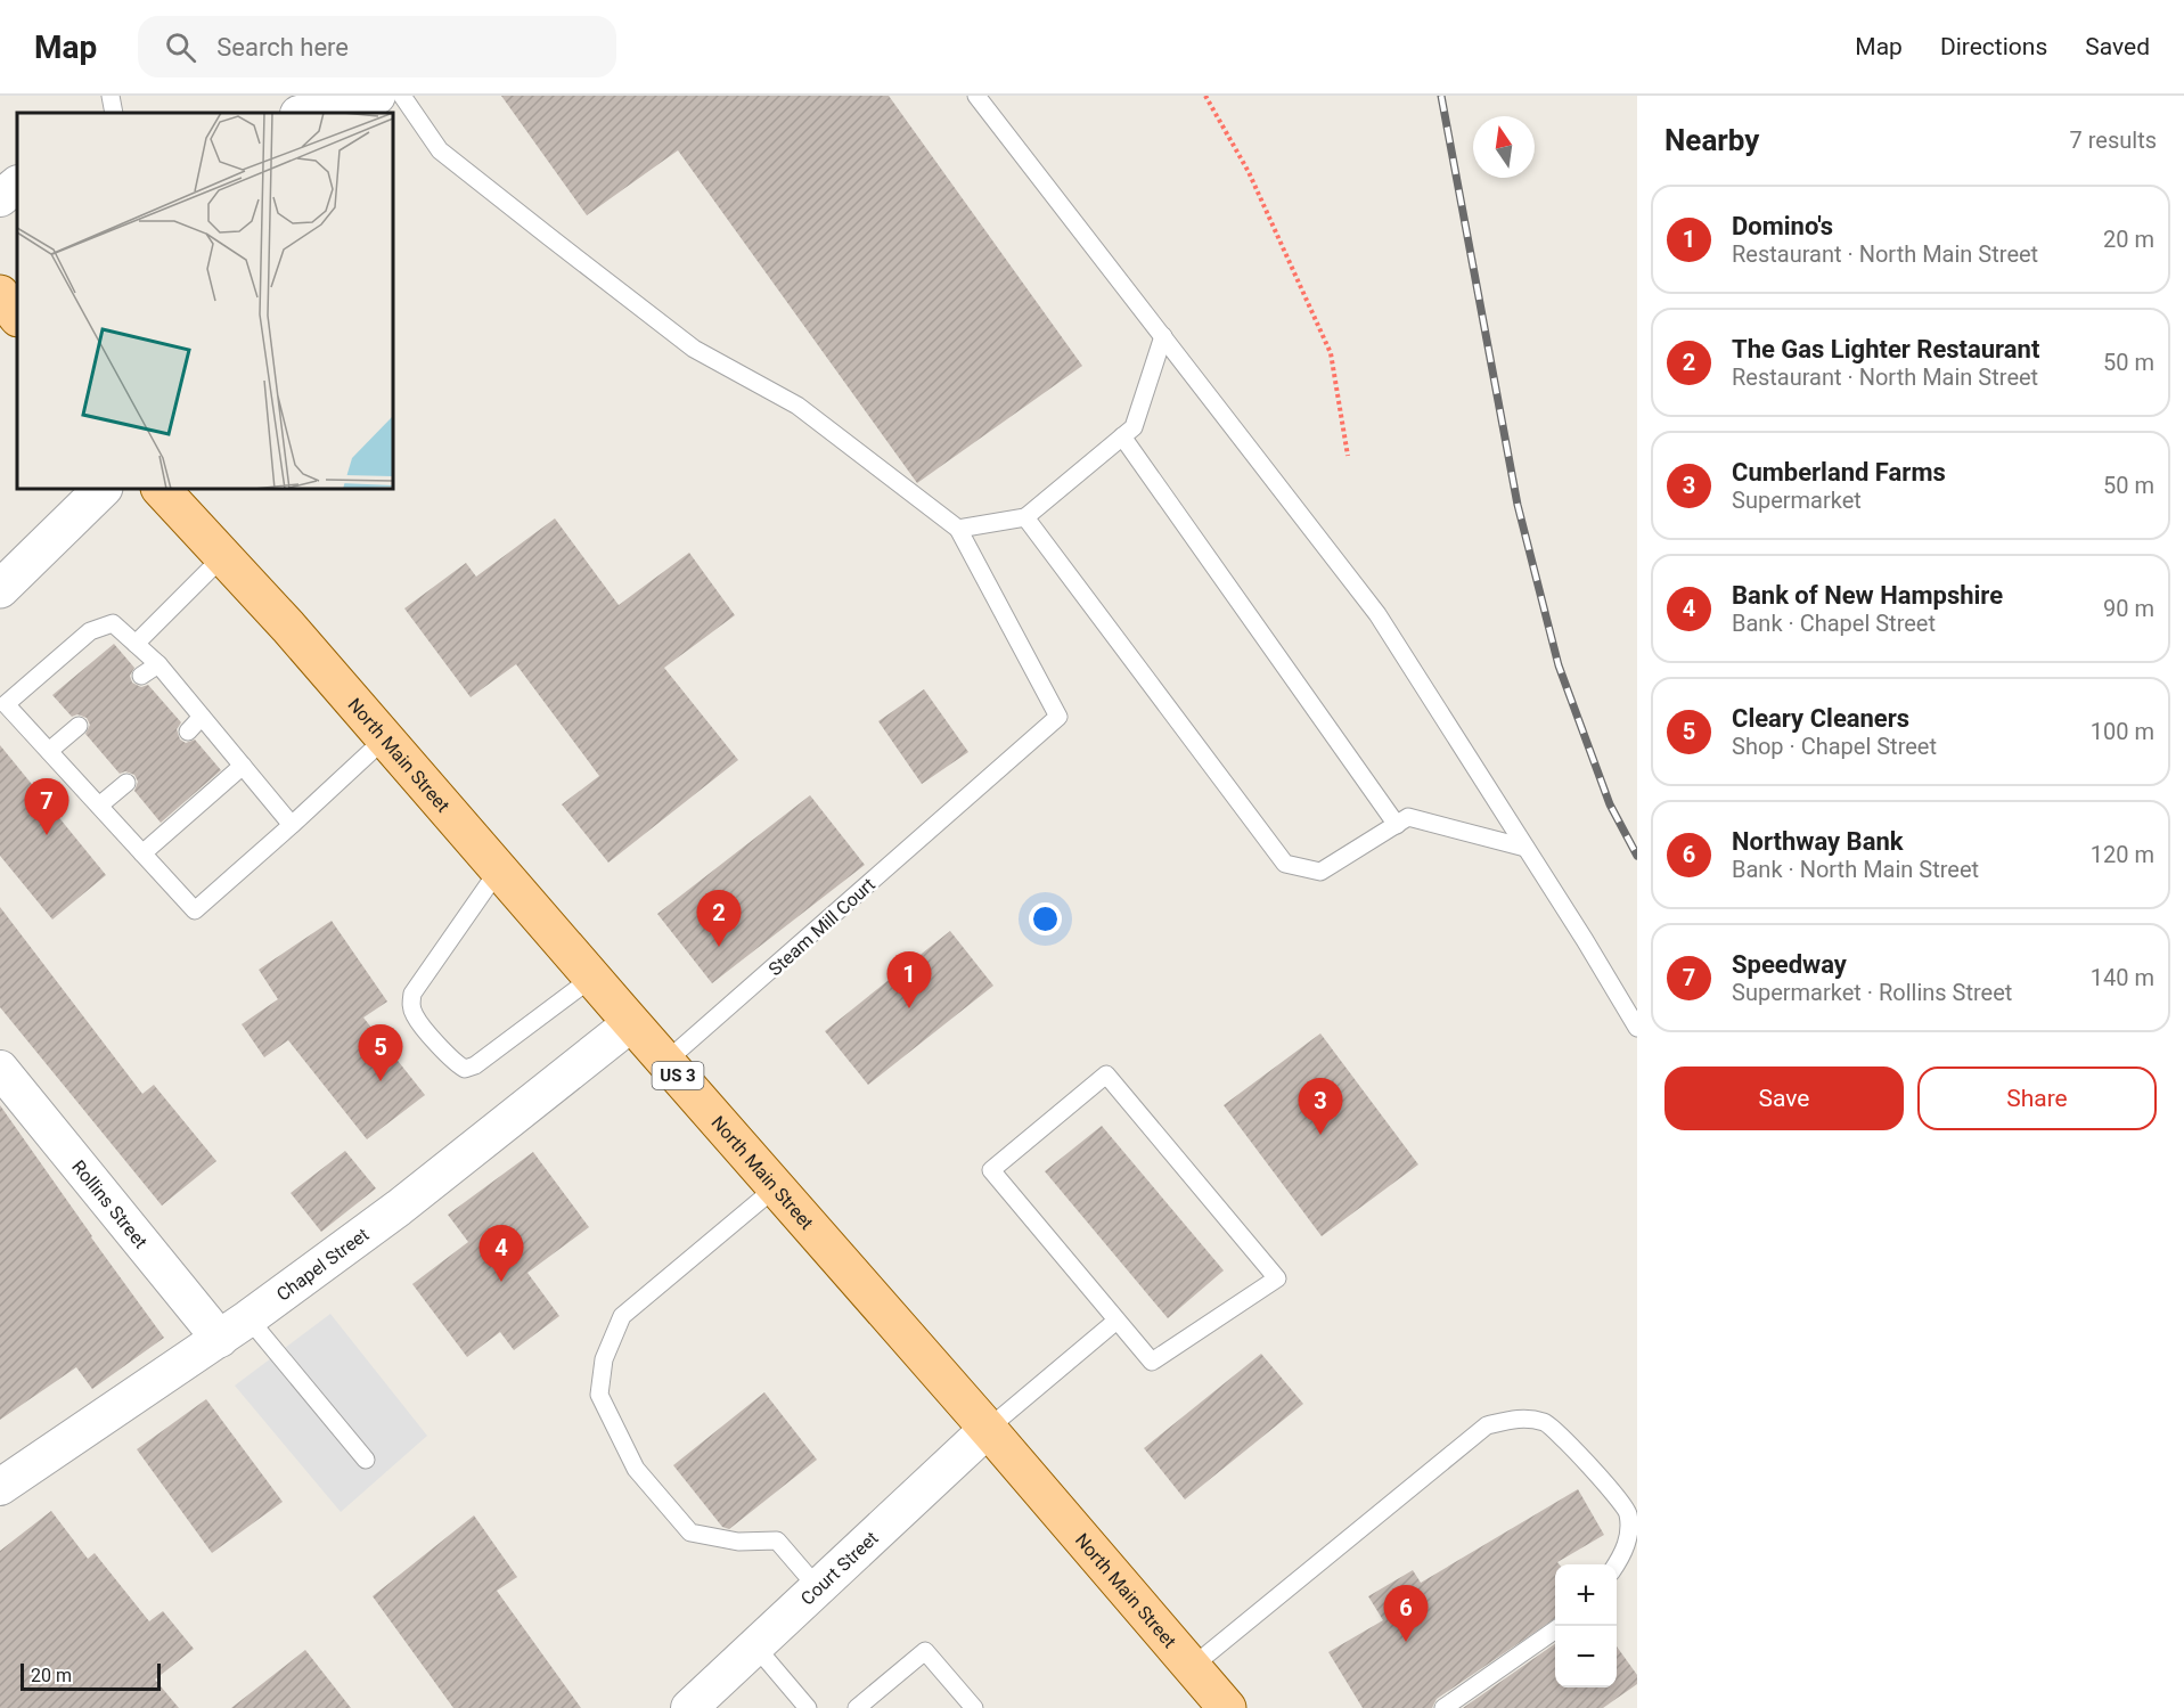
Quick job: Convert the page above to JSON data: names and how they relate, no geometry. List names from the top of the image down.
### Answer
{
  "streets": {
    "main road": ["North Main Street", "US 3"],
    "street": ["Rollins Street", "Chapel Street", "Court Street"],
    "lane": ["Steam Mill Court"]
  },
  "crossings": [
    ["North Main Street", "Steam Mill Court"],
    ["North Main Street", "Chapel Street"],
    ["North Main Street", "Court Street"],
    ["Rollins Street", "Chapel Street"]
  ],
  "scale_bar": "20 m",
  "north": "top",
  "page": {
    "header": "Map",
    "search": "Search here",
    "nav": ["Map", "Directions", "Saved"],
    "heading": ["Nearby", "7 results"],
    "list": [
      {
        "mark": "1",
        "name": "Domino's",
        "note": "Restaurant · North Main Street",
        "value": "20 m"
      },
      {
        "mark": "2",
        "name": "The Gas Lighter Restaurant",
        "note": "Restaurant · North Main Street",
        "value": "50 m"
      },
      {
        "mark": "3",
        "name": "Cumberland Farms",
        "note": "Supermarket",
        "value": "50 m"
      },
      {
        "mark": "4",
        "name": "Bank of New Hampshire",
        "note": "Bank · Chapel Street",
        "value": "90 m"
      },
      {
        "mark": "5",
        "name": "Cleary Cleaners",
        "note": "Shop · Chapel Street",
        "value": "100 m"
      },
      {
        "mark": "6",
        "name": "Northway Bank",
        "note": "Bank · North Main Street",
        "value": "120 m"
      },
      {
        "mark": "7",
        "name": "Speedway",
        "note": "Supermarket · Rollins Street",
        "value": "140 m"
      }
    ],
    "pins": [
      "7",
      "2",
      "1",
      "5",
      "3",
      "4",
      "6"
    ],
    "buttons": ["Save", "Share"],
    "map_buttons": ["+", "−"],
    "scale": "20 m"
  }
}
